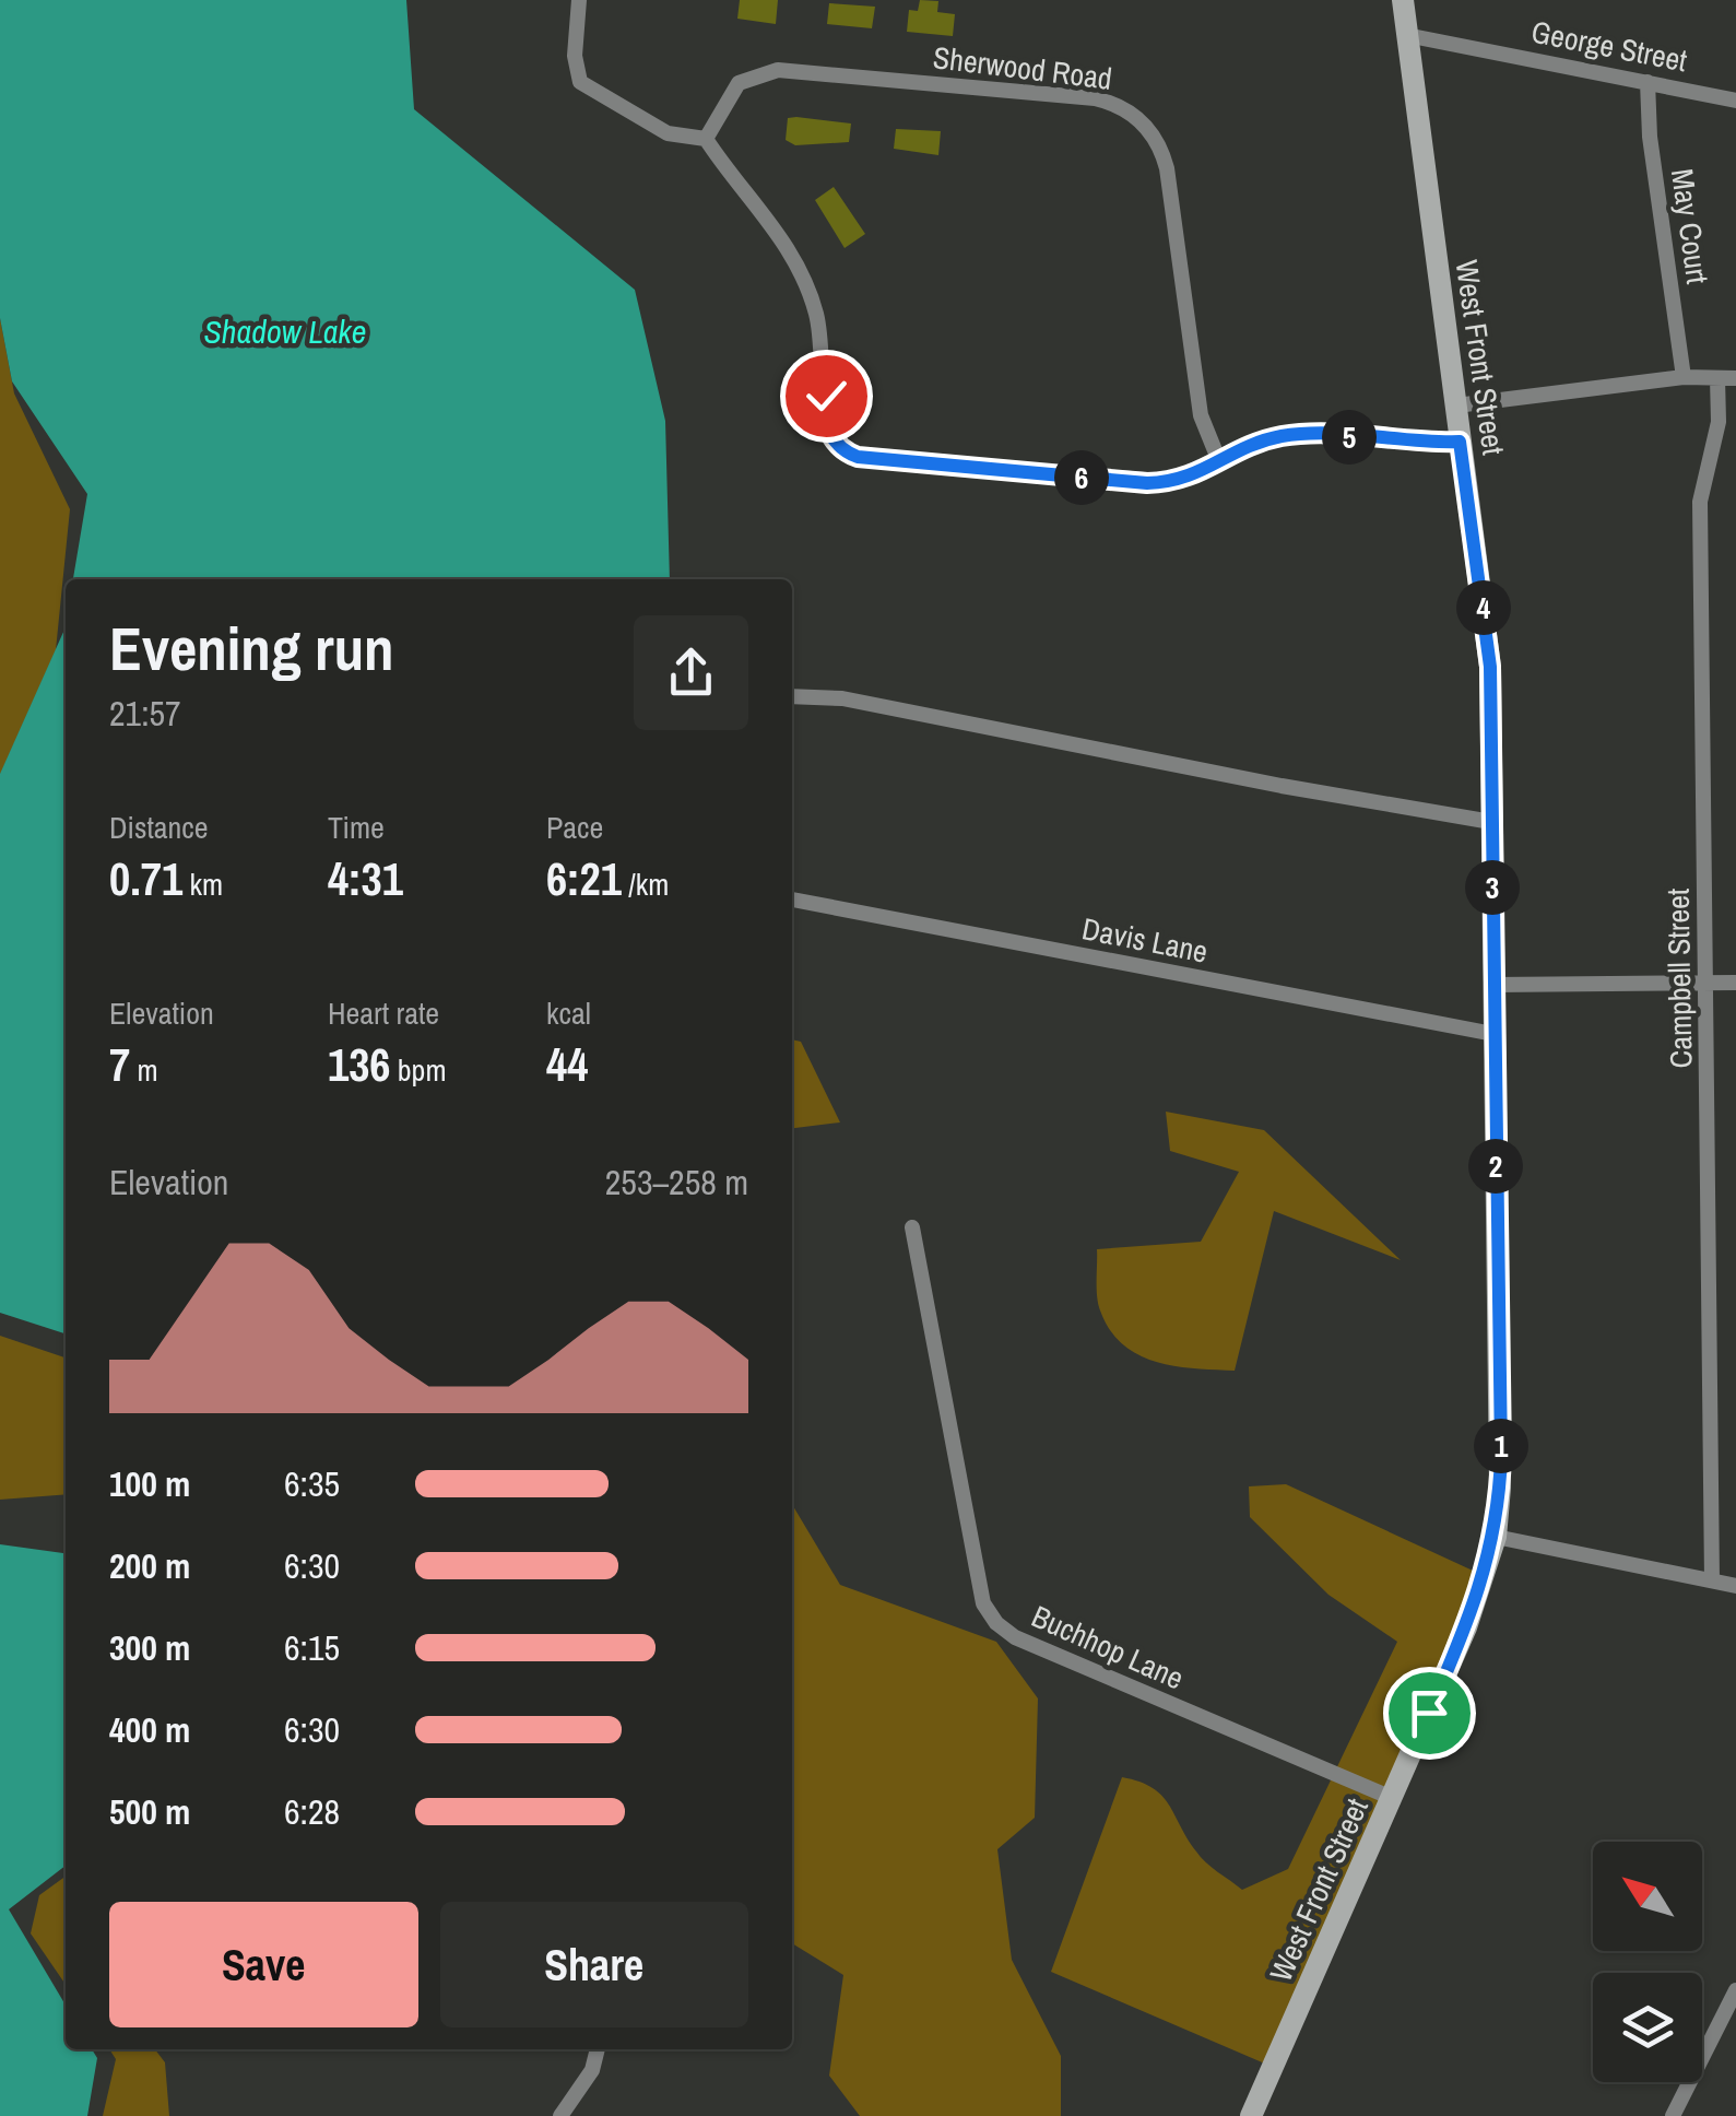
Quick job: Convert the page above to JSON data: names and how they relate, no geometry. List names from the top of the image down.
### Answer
{
  "streets": {
    "street": [
      "George Street",
      "Sherwood Road",
      "May Court",
      "West Front Street",
      "Davis Lane",
      "Campbell Street",
      "Buchhop Lane"
    ]
  },
  "crossings": [
    ["George Street", "May Court"],
    ["George Street", "West Front Street"],
    ["West Front Street", "Davis Lane"],
    ["West Front Street", "Buchhop Lane"]
  ],
  "water": ["Shadow Lake"],
  "north": "top left",
  "page": {
    "pins": [
      "5",
      "6",
      "4",
      "3",
      "2",
      "1"
    ],
    "heading": ["Evening run", "21:57"],
    "stats": [
      ["Distance", "0.71 km"],
      ["Time", "4:31"],
      ["Pace", "6:21 /km"],
      ["Elevation", "7 m"],
      ["Heart rate", "136 bpm"],
      ["kcal", "44"]
    ],
    "chart": ["Elevation", "253–258 m"],
    "list": [
      {
        "name": "100 m",
        "note": "6:35"
      },
      {
        "name": "200 m",
        "note": "6:30"
      },
      {
        "name": "300 m",
        "note": "6:15"
      },
      {
        "name": "400 m",
        "note": "6:30"
      },
      {
        "name": "500 m",
        "note": "6:28"
      }
    ],
    "buttons": ["Save", "Share"]
  }
}
